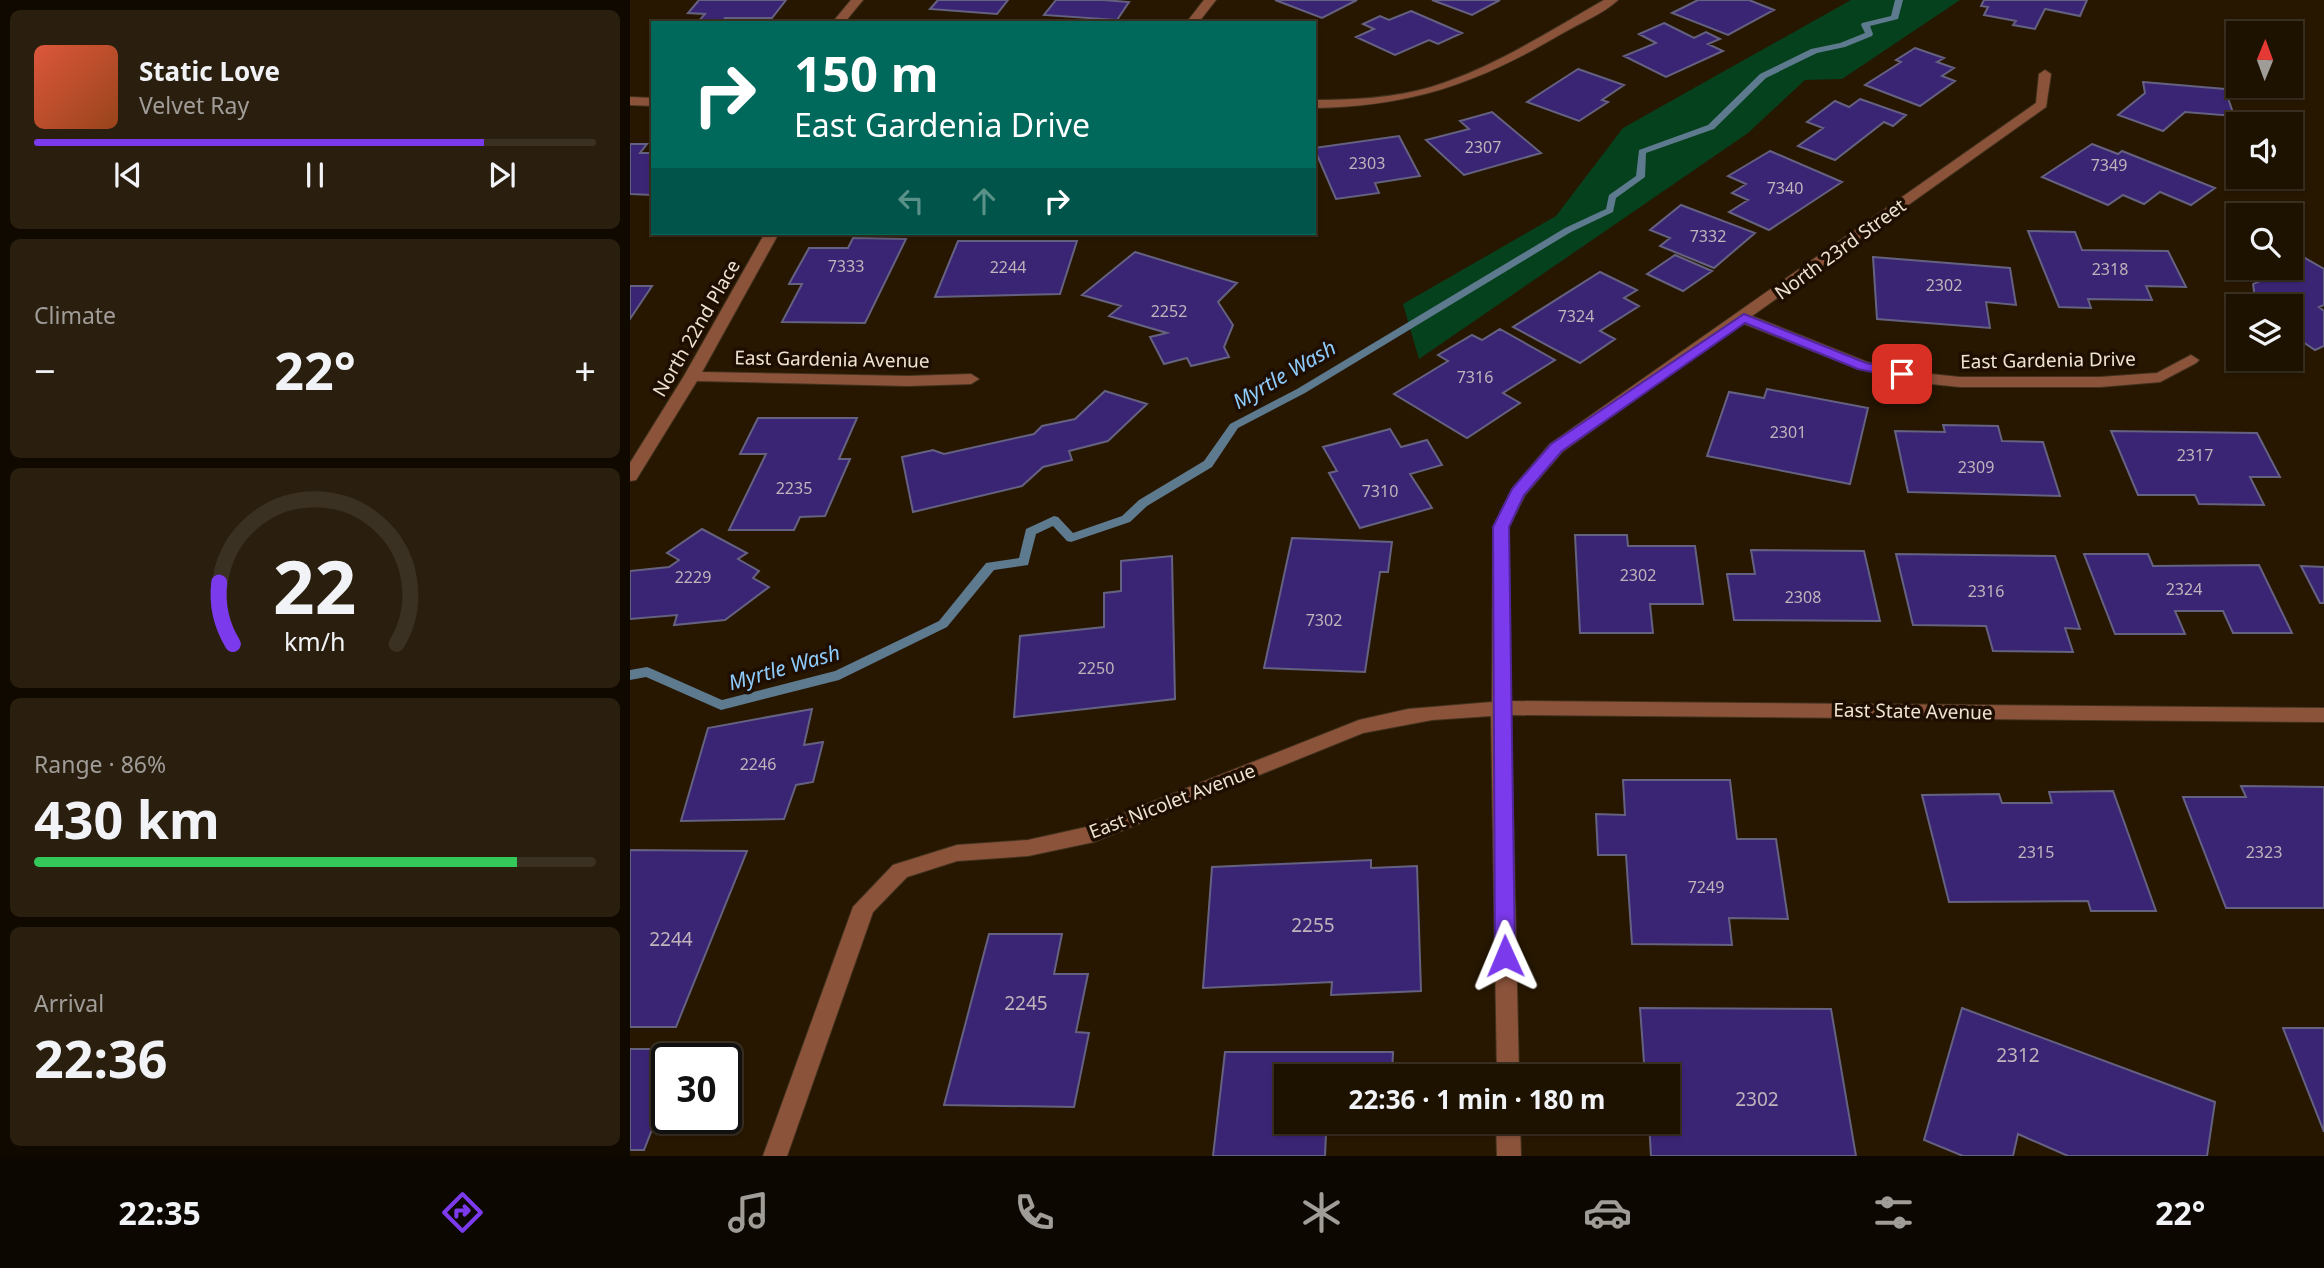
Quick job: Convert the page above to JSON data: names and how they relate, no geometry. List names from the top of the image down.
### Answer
{
  "streets": {
    "street": [
      "North 23rd Street",
      "North 22nd Place",
      "East Gardenia Avenue",
      "East Gardenia Drive",
      "East State Avenue",
      "East Nicolet Avenue"
    ]
  },
  "crossings": [
    ["North 23rd Street", "East Gardenia Drive"],
    ["North 23rd Street", "East State Avenue"],
    ["North 23rd Street", "East Nicolet Avenue"],
    ["North 22nd Place", "East Gardenia Avenue"],
    ["East State Avenue", "East Nicolet Avenue"]
  ],
  "water": ["Myrtle Wash"],
  "house_numbers": [
    "2307",
    "2303",
    "7349",
    "7340",
    "7332",
    "7333",
    "2244",
    "2318",
    "2302",
    "2252",
    "7324",
    "7316",
    "2301",
    "2317",
    "2309",
    "2235",
    "7310",
    "2302",
    "2229",
    "2324",
    "2316",
    "2308",
    "7302",
    "2250",
    "2246",
    "2315",
    "2323",
    "7249",
    "2255",
    "2244",
    "2245",
    "2312",
    "2302"
  ],
  "north": "top",
  "page": {
    "turn": ["150 m", "East Gardenia Drive"],
    "song": ["Static Love", "Velvet Ray"],
    "tile": [
      "Climate",
      ["Range · 86%", "430 km"],
      ["Arrival", "22:36"]
    ],
    "heat": ["−", "22°", "+"],
    "limit": "30",
    "trip": "22:36 · 1 min · 180 m",
    "tabs": ["22:35", "22°"],
    "gauge": ["22", "km/h"]
  }
}
